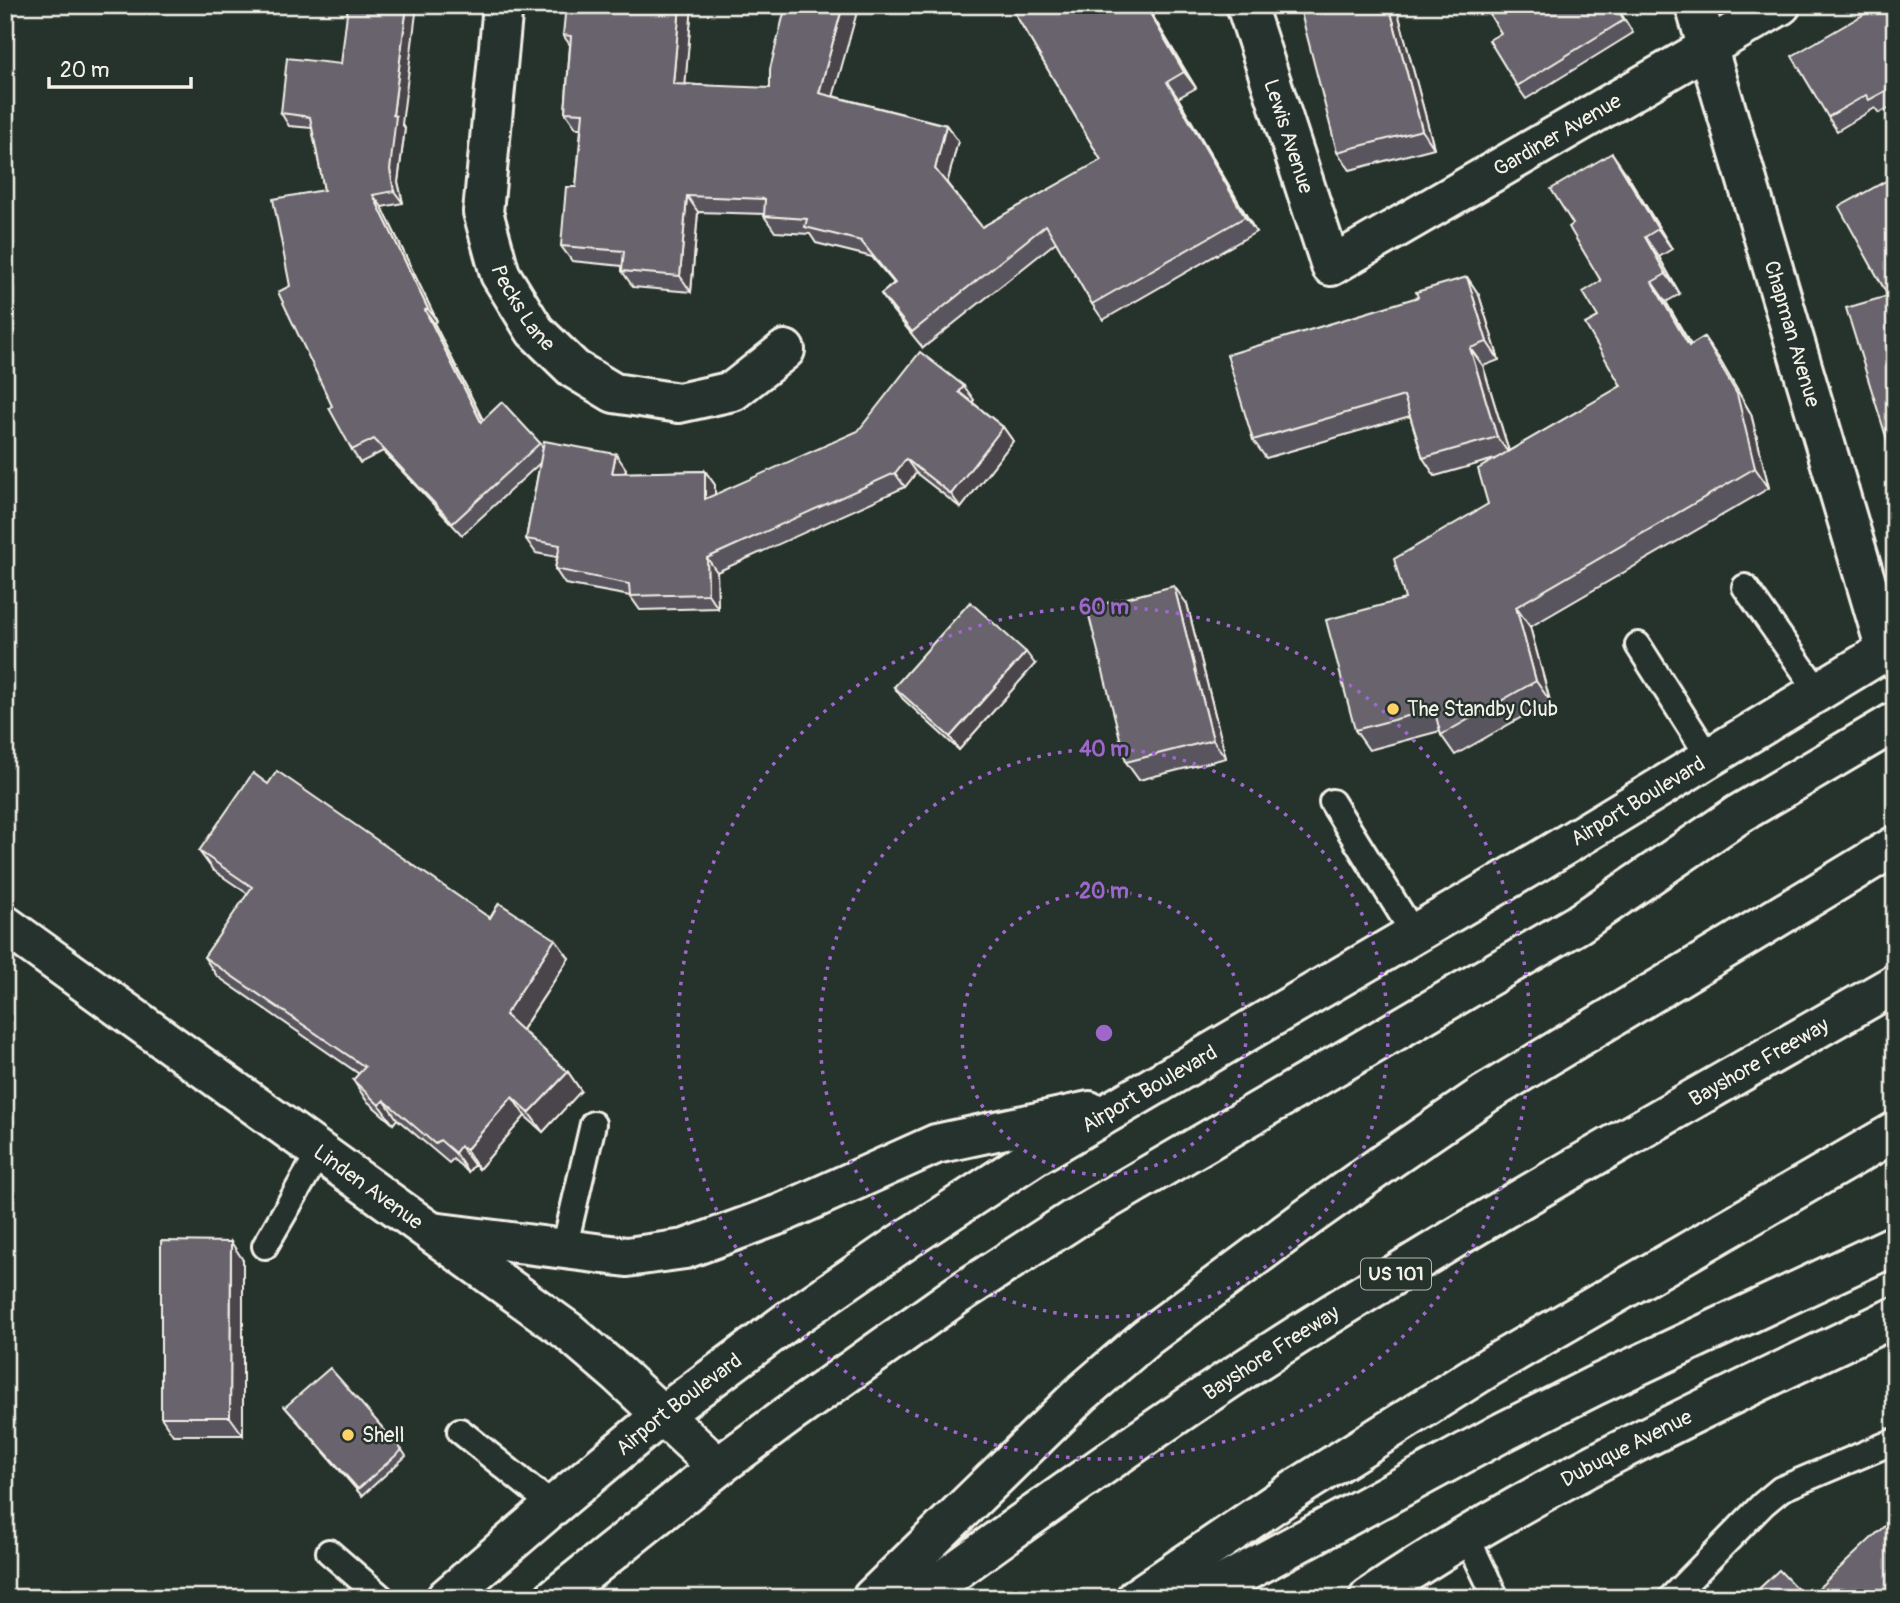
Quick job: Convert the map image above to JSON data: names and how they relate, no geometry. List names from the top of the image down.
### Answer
{
  "streets": {
    "main road": [
      "Lewis Avenue",
      "Gardiner Avenue",
      "Pecks Lane",
      "Chapman Avenue",
      "Airport Boulevard",
      "Bayshore Freeway",
      "Linden Avenue",
      "US 101",
      "Dubuque Avenue"
    ]
  },
  "crossings": [
    ["Lewis Avenue", "Gardiner Avenue"],
    ["Gardiner Avenue", "Chapman Avenue"],
    ["Chapman Avenue", "Airport Boulevard"],
    ["Airport Boulevard", "Linden Avenue"]
  ],
  "places": ["The Standby Club", "Shell"],
  "scale_bar": "20 m",
  "rings": ["60 m", "40 m", "20 m"]
}
